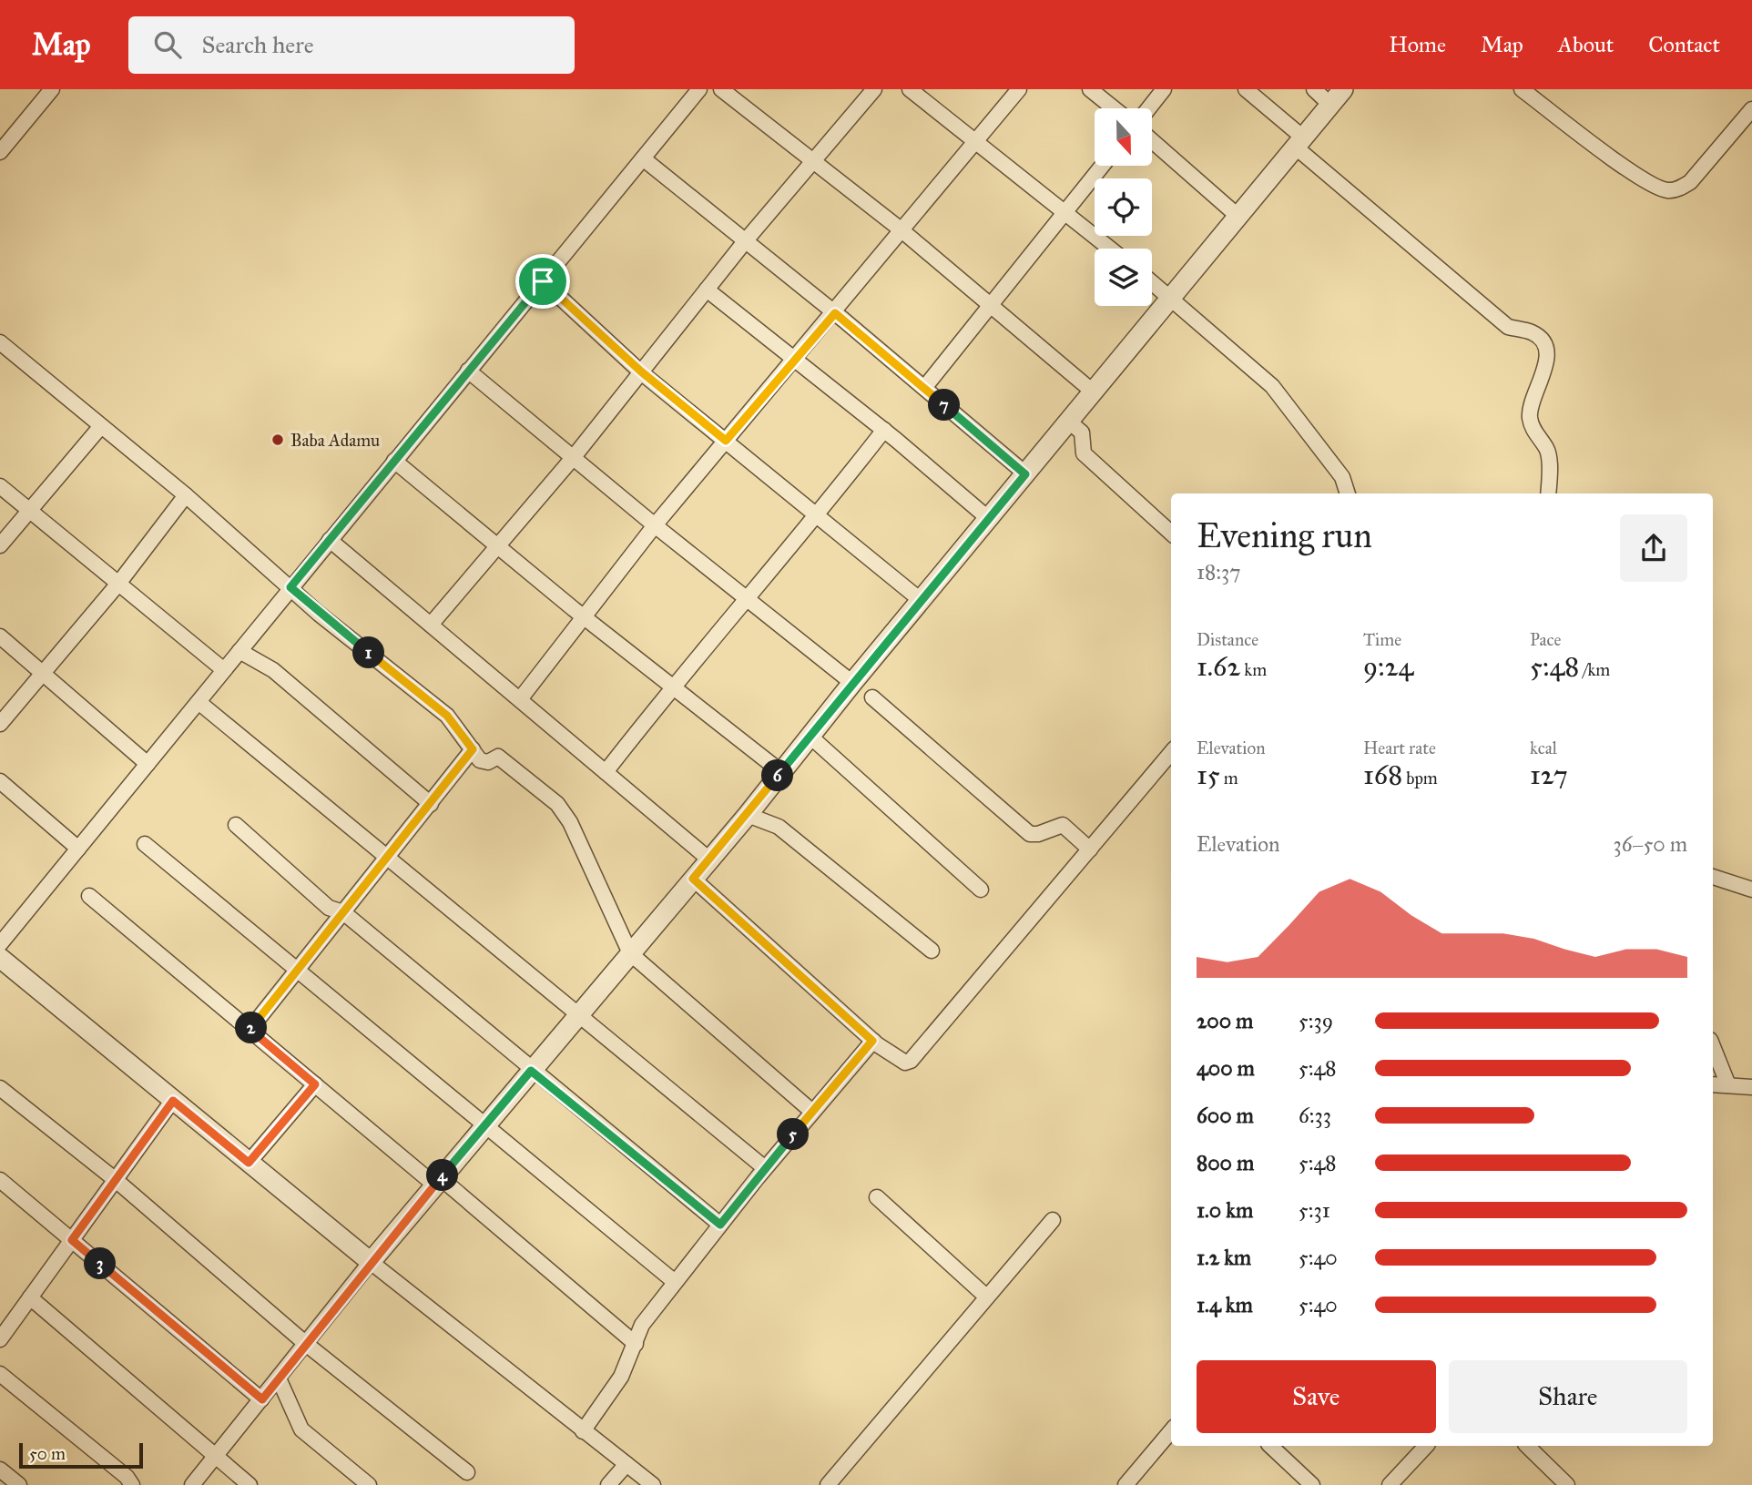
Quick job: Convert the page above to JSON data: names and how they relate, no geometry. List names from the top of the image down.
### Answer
{
  "places": ["Baba Adamu"],
  "scale_bar": "50 m",
  "north": "bottom",
  "page": {
    "header": "Map",
    "search": "Search here",
    "nav": [
      "Home",
      "Map",
      "About",
      "Contact"
    ],
    "pins": [
      "7",
      "1",
      "6",
      "2",
      "5",
      "4",
      "3"
    ],
    "heading": ["Evening run", "18:37"],
    "stats": [
      ["Distance", "1.62 km"],
      ["Time", "9:24"],
      ["Pace", "5:48 /km"],
      ["Elevation", "15 m"],
      ["Heart rate", "168 bpm"],
      ["kcal", "127"]
    ],
    "chart": ["Elevation", "36–50 m"],
    "list": [
      {
        "name": "200 m",
        "note": "5:39"
      },
      {
        "name": "400 m",
        "note": "5:48"
      },
      {
        "name": "600 m",
        "note": "6:33"
      },
      {
        "name": "800 m",
        "note": "5:48"
      },
      {
        "name": "1.0 km",
        "note": "5:31"
      },
      {
        "name": "1.2 km",
        "note": "5:40"
      },
      {
        "name": "1.4 km",
        "note": "5:40"
      }
    ],
    "buttons": ["Save", "Share"],
    "scale": "50 m"
  }
}
